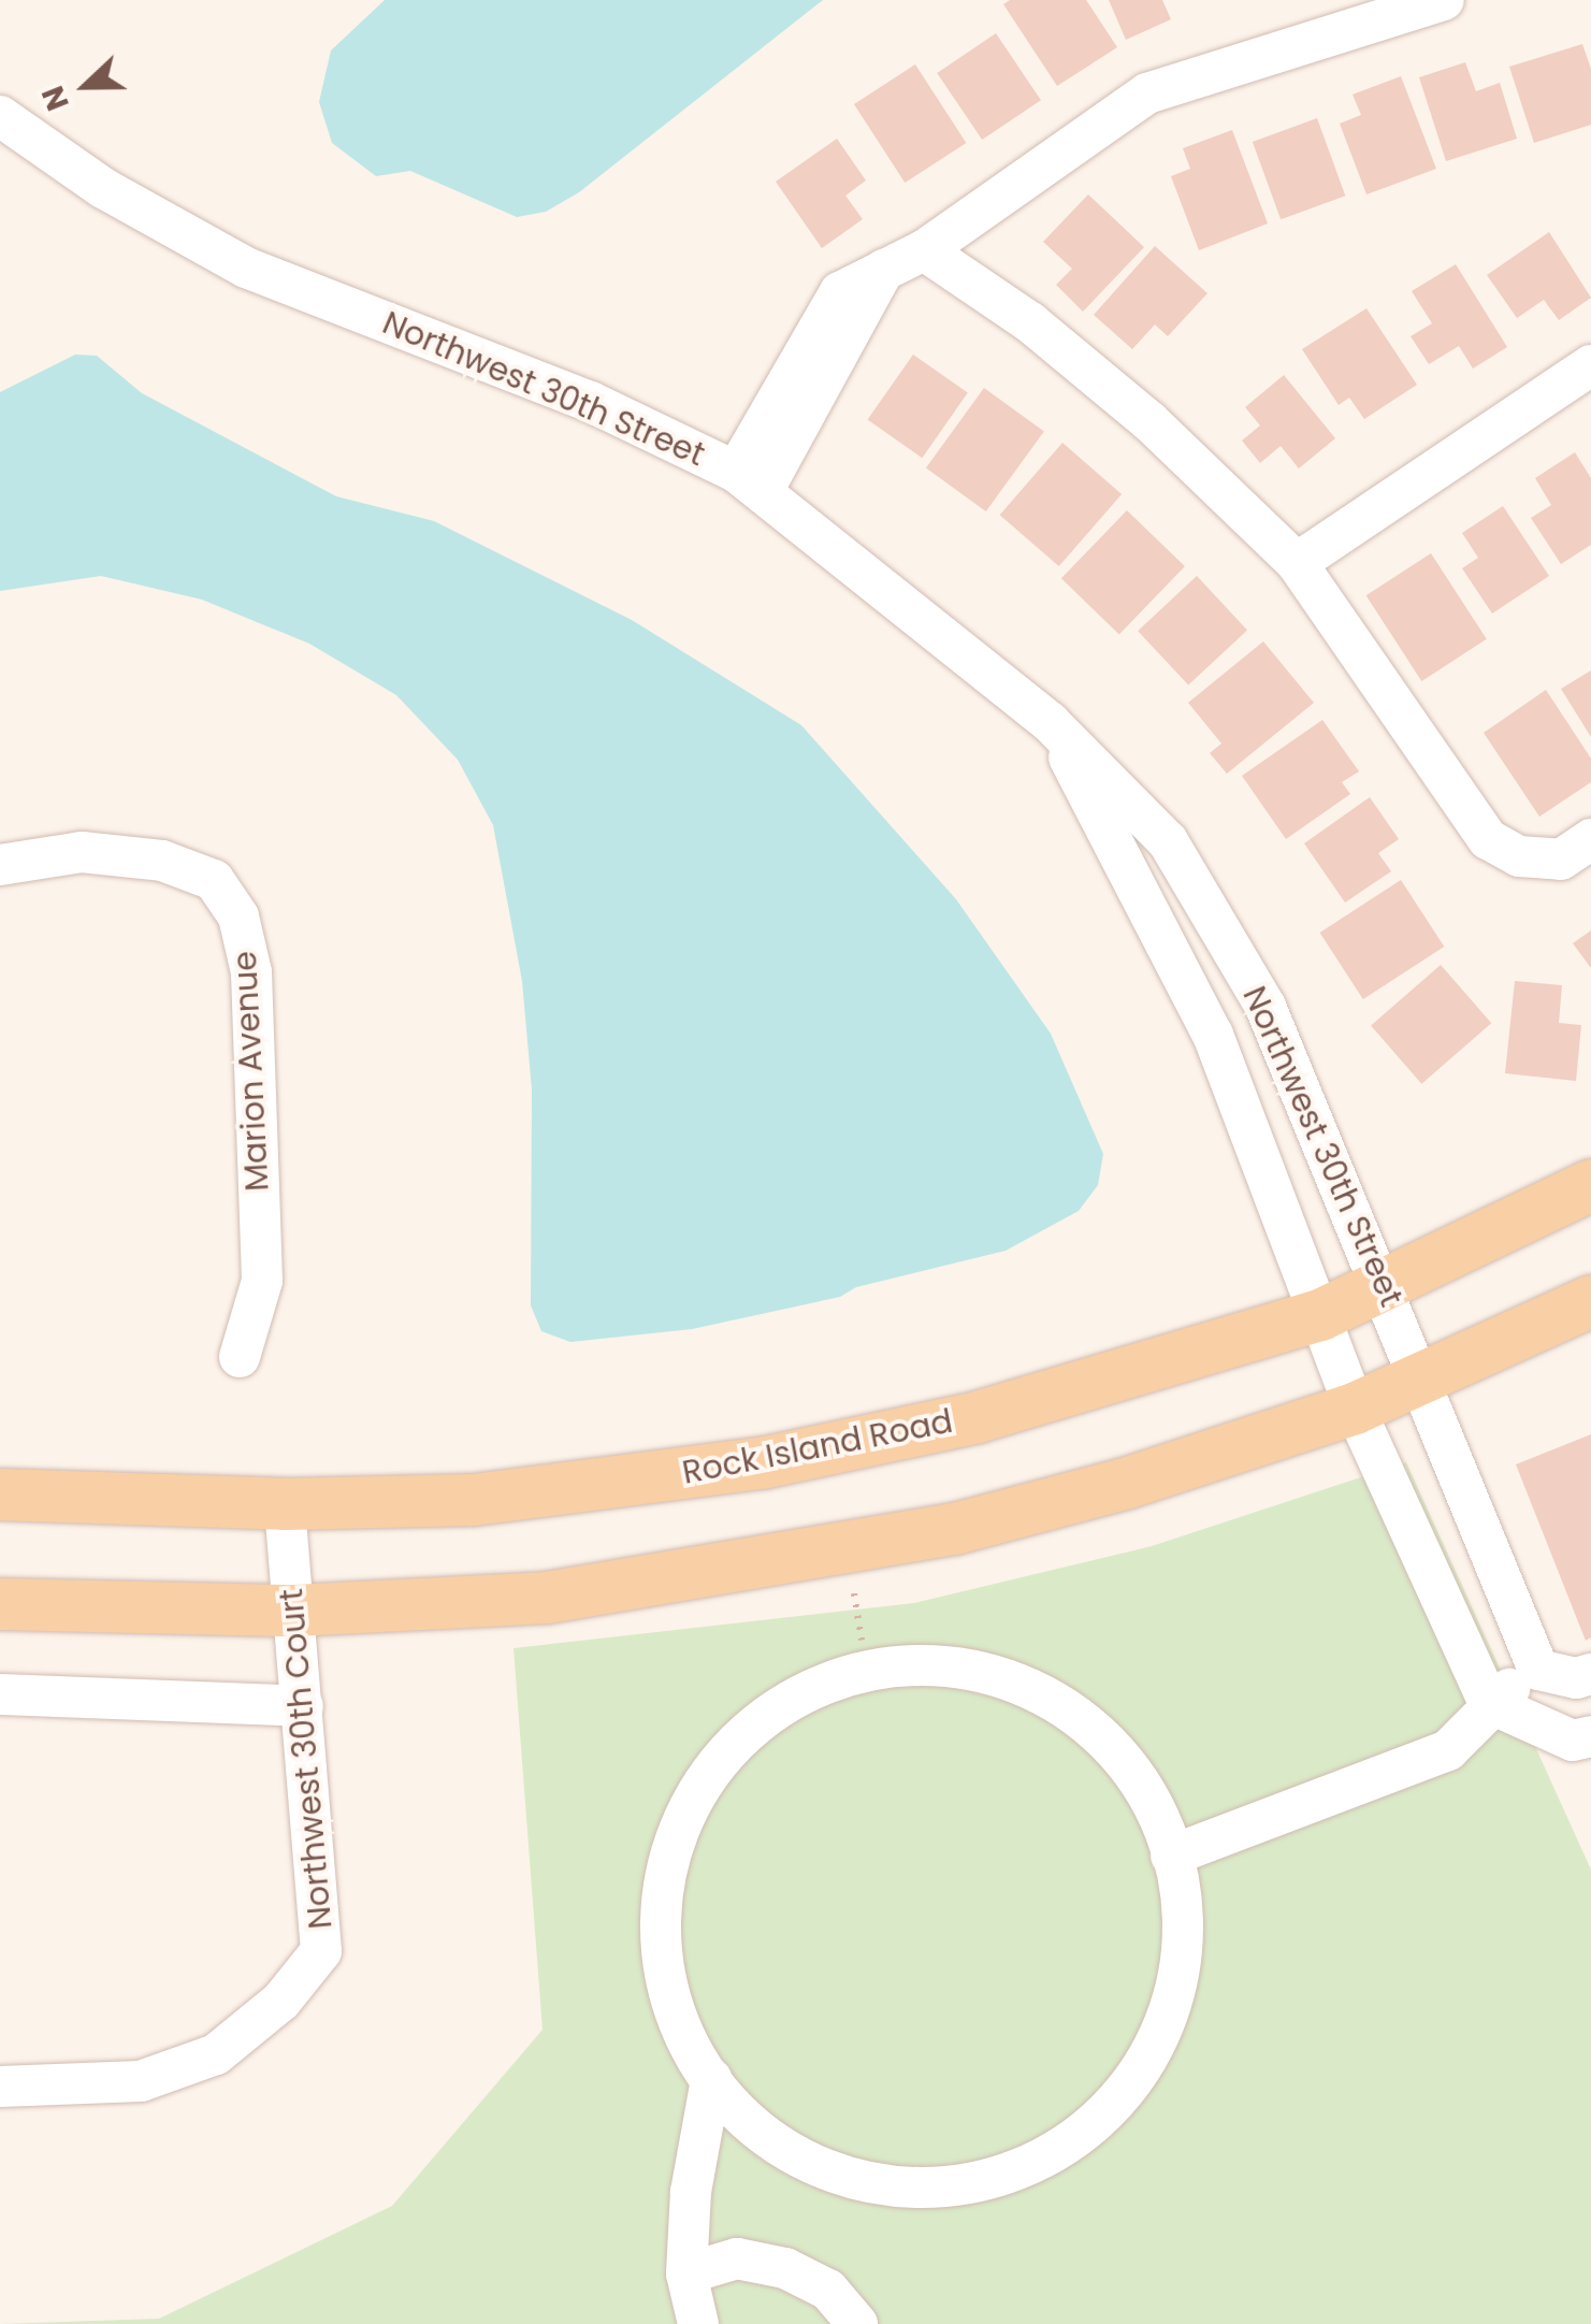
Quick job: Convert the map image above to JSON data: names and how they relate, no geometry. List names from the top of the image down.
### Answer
{
  "streets": {
    "main road": ["Rock Island Road"],
    "street": ["Northwest 30th Street", "Marion Avenue", "Northwest 30th Court"]
  },
  "crossings": [
    ["Northwest 30th Street", "Rock Island Road"],
    ["Rock Island Road", "Northwest 30th Court"]
  ],
  "north": "left"
}
